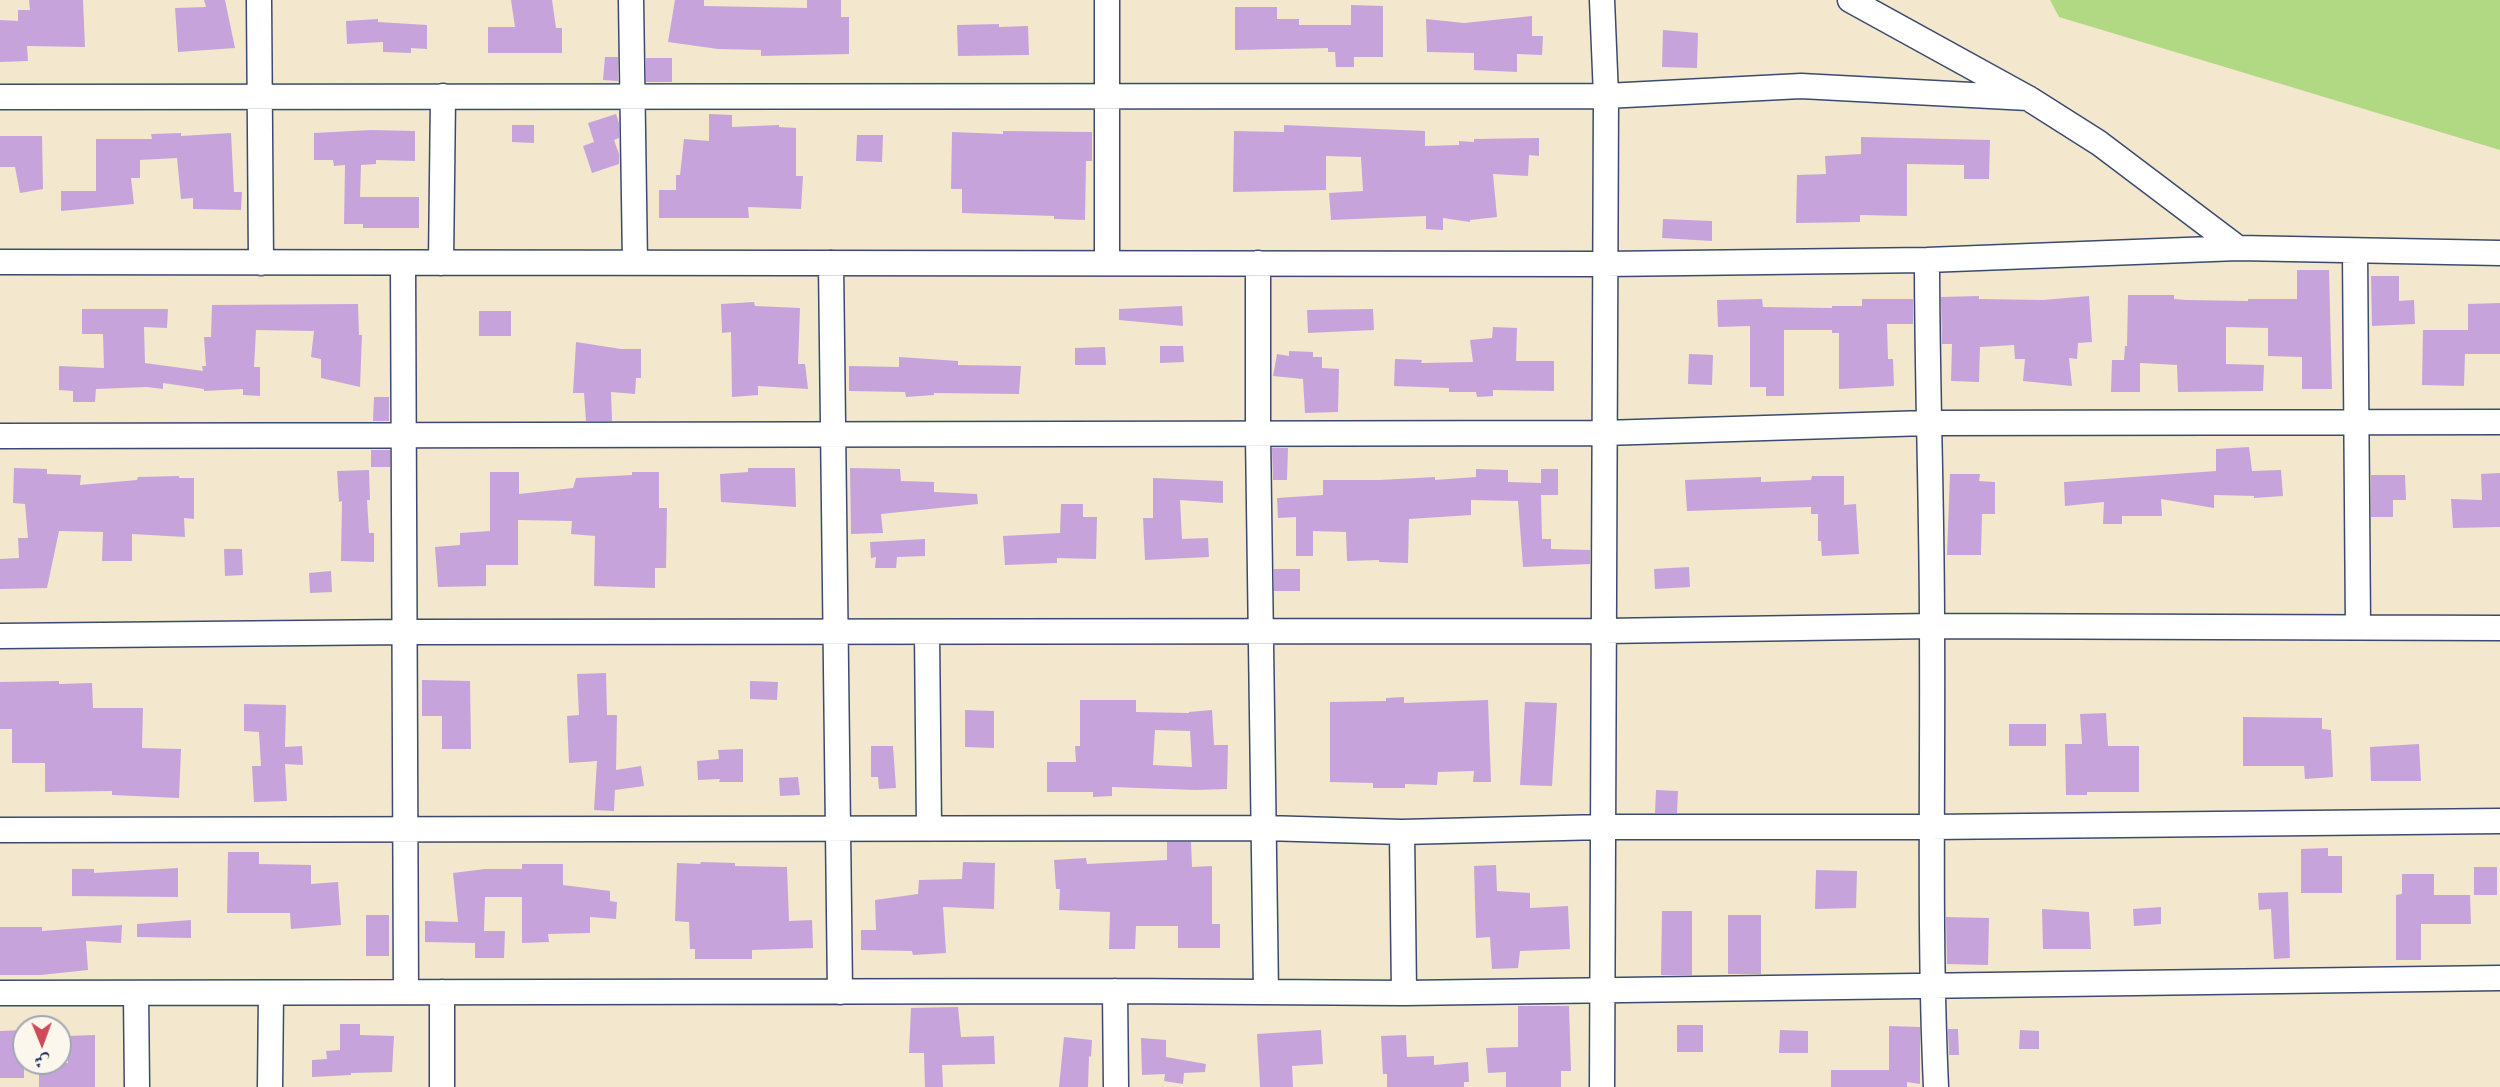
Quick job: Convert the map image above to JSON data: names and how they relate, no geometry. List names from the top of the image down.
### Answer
{
  "north": "bottom"
}
